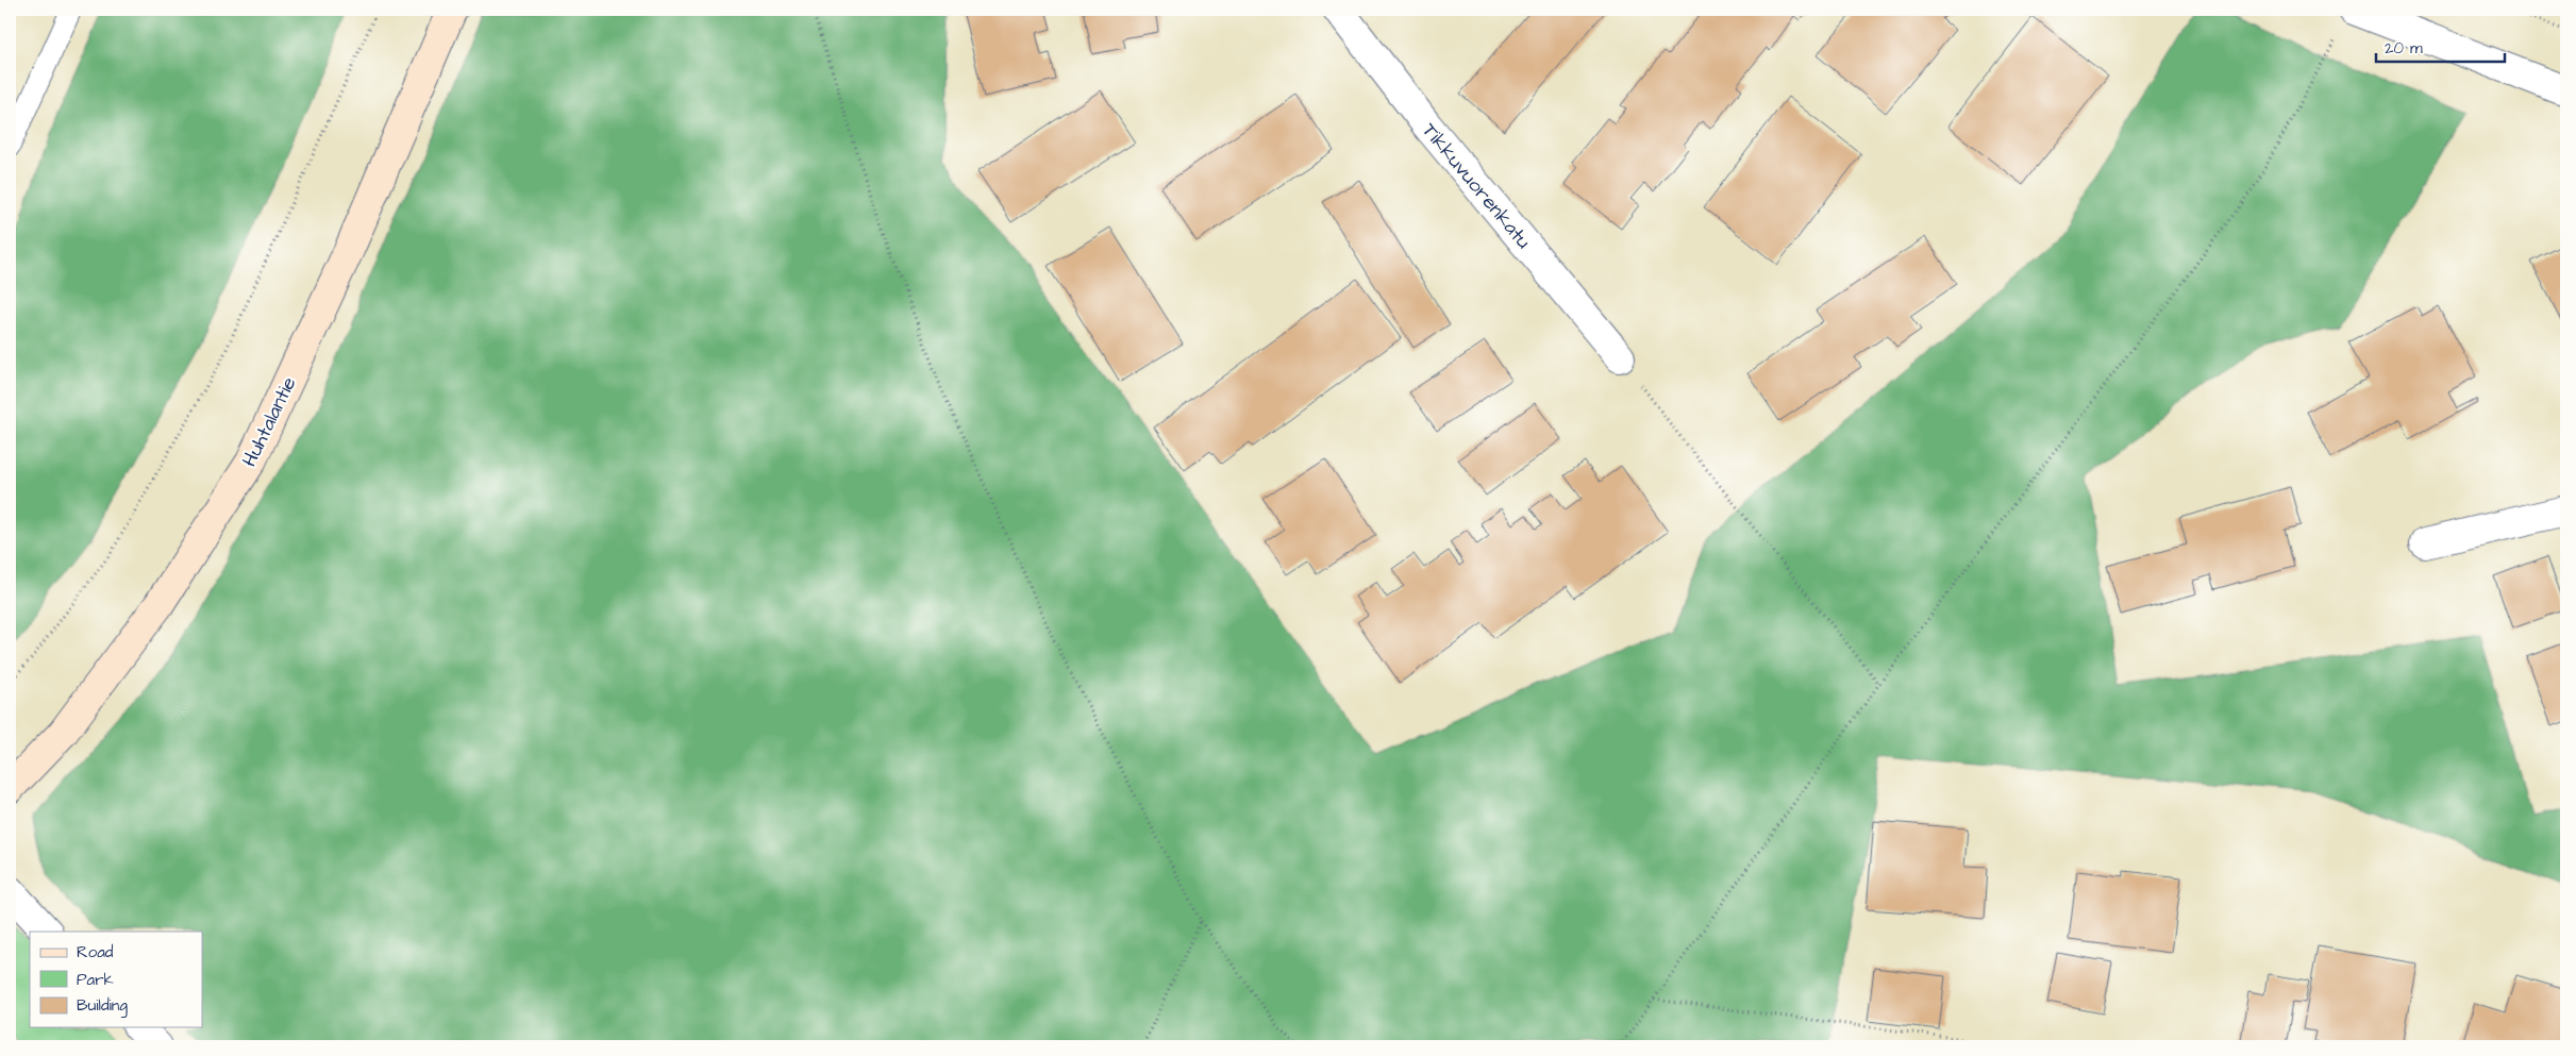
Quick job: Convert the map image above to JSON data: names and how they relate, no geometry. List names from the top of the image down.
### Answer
{
  "streets": {
    "main road": ["Huhtalantie"],
    "street": ["Tikkuvuorenkatu"]
  },
  "legend": ["Road", "Park", "Building"],
  "scale_bar": "20 m"
}
